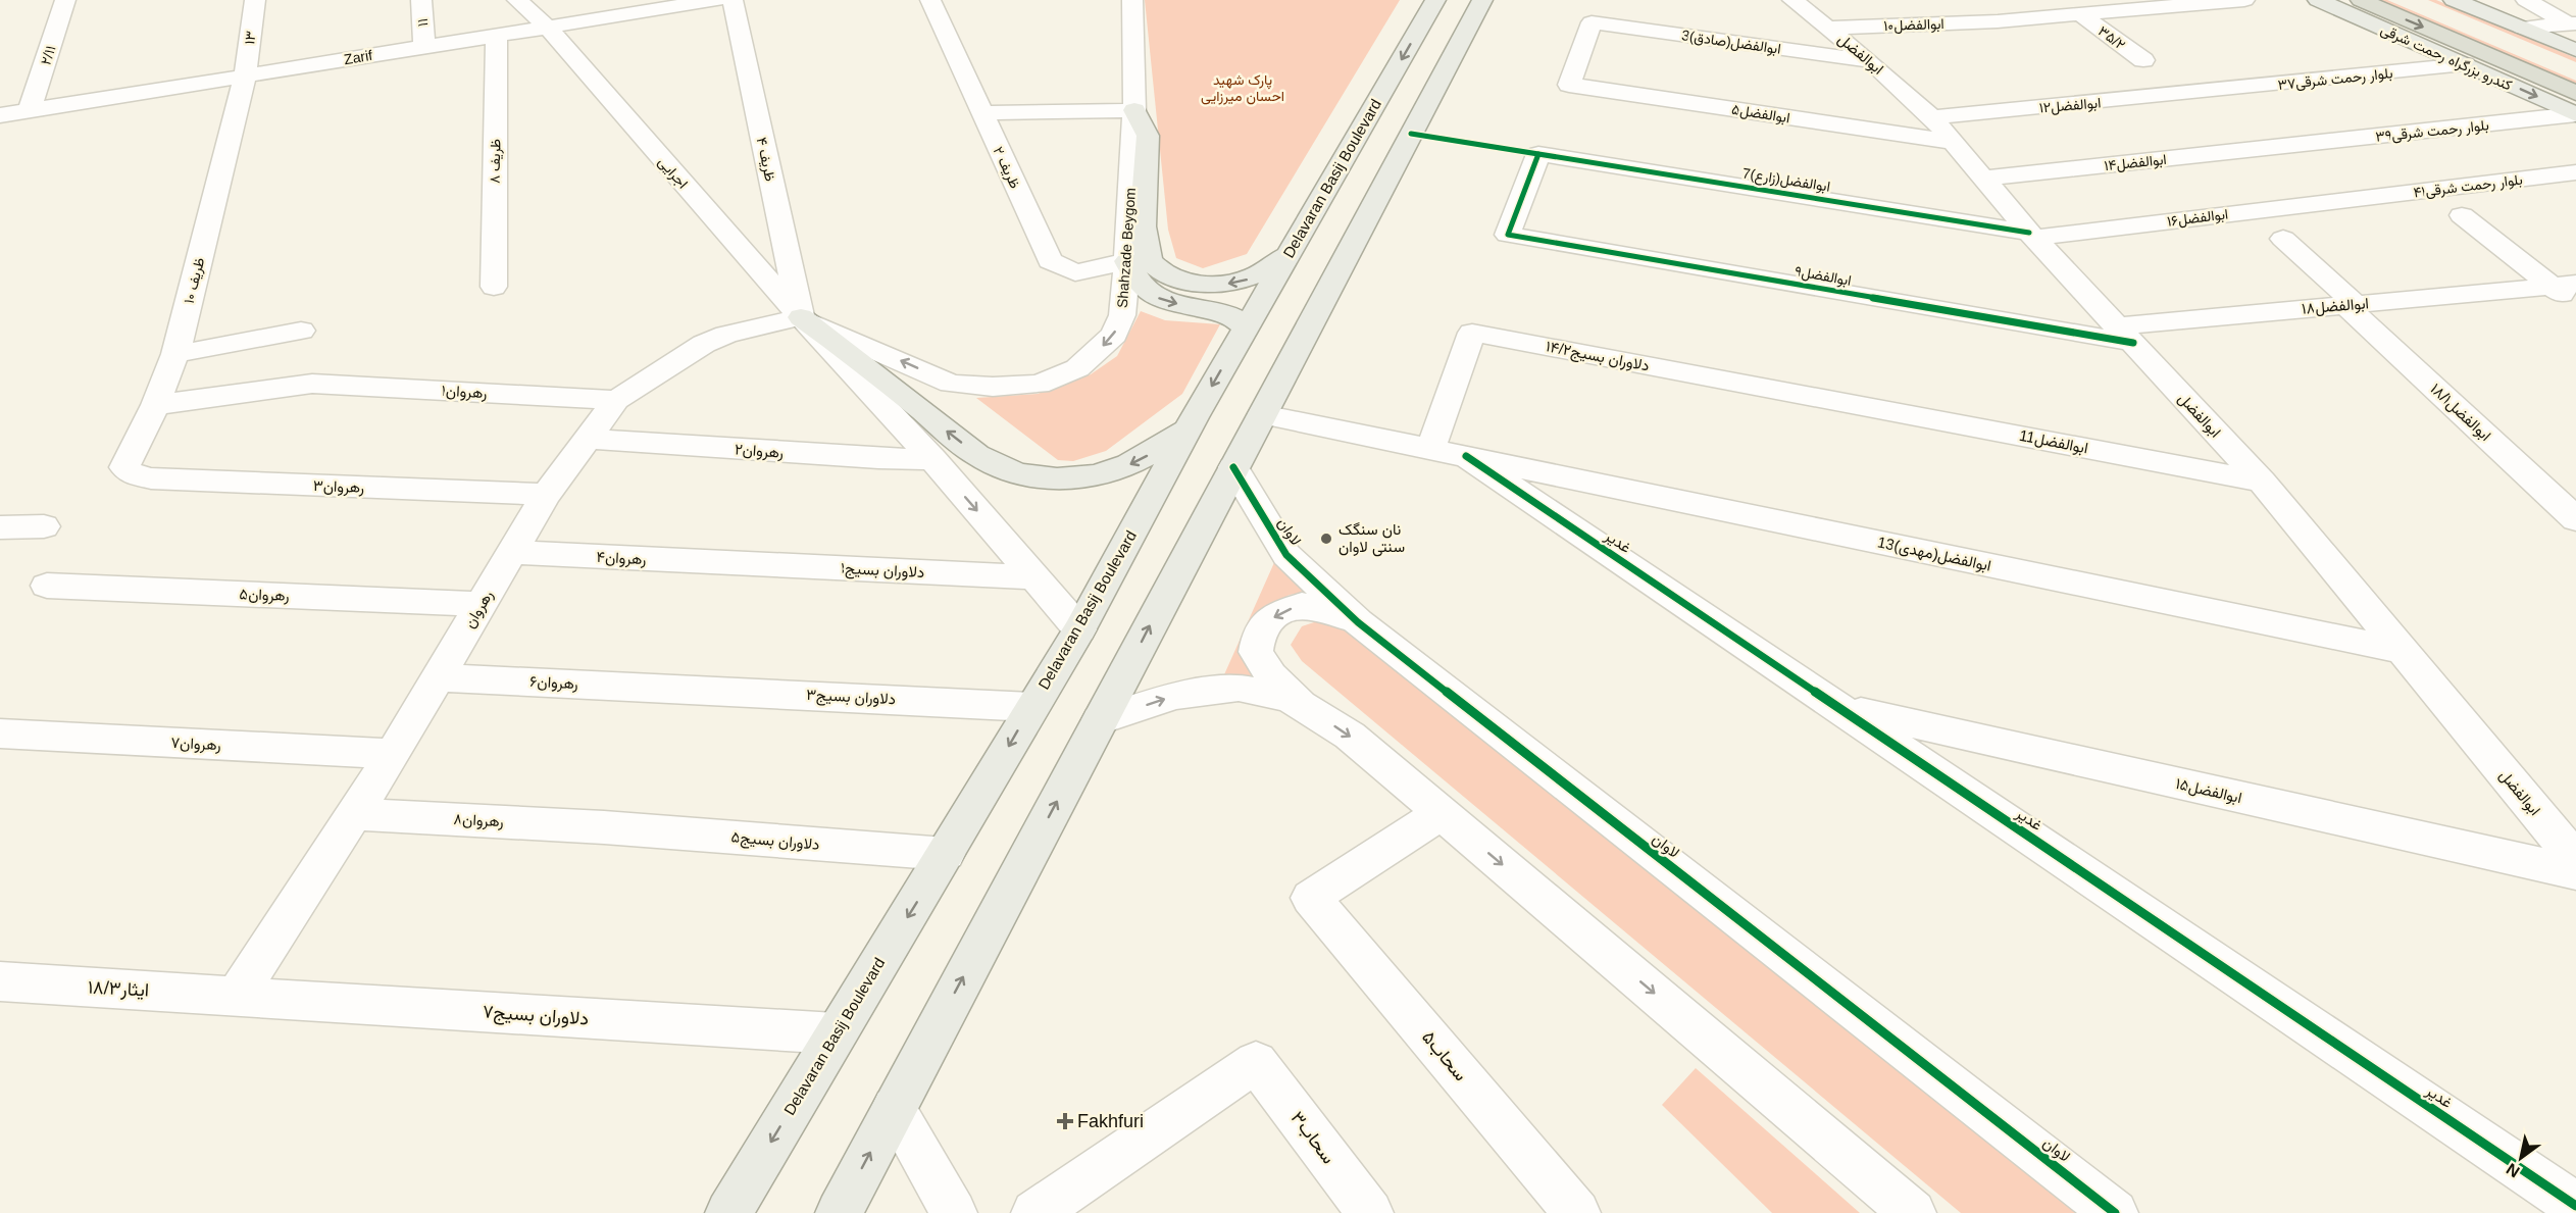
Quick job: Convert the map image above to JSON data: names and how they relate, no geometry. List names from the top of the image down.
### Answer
{
  "streets": {
    "main road": ["کندرو بزرگراه رحمت شرقی", "Delavaran Basij Boulevard"],
    "street": [
      "۱۱",
      "ابوالفضل۱۰",
      "۱۳",
      "۳۵/۲",
      "3ابوالفضل(صادق)",
      "ابوالفضل",
      "۲/۱۱",
      "Zarif",
      "بلوار رحمت شرقی۳۷",
      "ابوالفضل۱۲",
      "ابوالفضل۵",
      "بلوار رحمت شرقی۳۹",
      "ظریف ۴",
      "ظریف ۸",
      "ابوالفضل۱۴",
      "ظریف ۲",
      "اجرایی",
      "7ابوالفضل(زارع)",
      "بلوار رحمت شرقی۴۱",
      "ابوالفضل۱۶",
      "Shahzade Beygom",
      "ابوالفضل۹",
      "ظریف ۱۰",
      "ابوالفضل۱۸",
      "۱۴/۲دلاوران بسیج",
      "رهروان۱",
      "ابوالفضل۱۸/۱",
      "11ابوالفضل",
      "رهروان۲",
      "رهروان۳",
      "لاوان",
      "غدیر",
      "13ابوالفضل(مهدی)",
      "رهروان۴",
      "دلاوران بسیج۱",
      "رهروان۵",
      "رهروان",
      "رهروان۶",
      "دلاوران بسیج۳",
      "رهروان۷",
      "ابوالفضل۱۵",
      "رهروان۸",
      "دلاوران بسیج۵",
      "ایثار۱۸/۳",
      "دلاوران بسیج۷",
      "۵سحاب",
      "۳سحاب"
    ]
  },
  "crossings": [
    ["۱۱", "Zarif"],
    ["ابوالفضل۱۰", "۳۵/۲"],
    ["ابوالفضل۱۰", "ابوالفضل"],
    ["۱۳", "Zarif"],
    ["۱۳", "ظریف ۱۰"],
    ["3ابوالفضل(صادق)", "ابوالفضل"],
    ["3ابوالفضل(صادق)", "ابوالفضل۵"],
    ["ابوالفضل", "ابوالفضل۱۲"],
    ["ابوالفضل", "ابوالفضل۵"],
    ["ابوالفضل", "ابوالفضل۱۴"],
    ["ابوالفضل", "7ابوالفضل(زارع)"],
    ["ابوالفضل", "ابوالفضل۱۶"],
    ["ابوالفضل", "ابوالفضل۹"],
    ["ابوالفضل", "ابوالفضل۱۸"],
    ["ابوالفضل", "11ابوالفضل"],
    ["ابوالفضل", "13ابوالفضل(مهدی)"],
    ["۲/۱۱", "Zarif"],
    ["Zarif", "ظریف ۸"],
    ["Zarif", "اجرایی"],
    ["Zarif", "ظریف ۱۰"],
    ["کندرو بزرگراه رحمت شرقی", "بلوار رحمت شرقی۳۷"],
    ["کندرو بزرگراه رحمت شرقی", "بلوار رحمت شرقی۳۹"],
    ["بلوار رحمت شرقی۳۷", "ابوالفضل۱۲"],
    ["بلوار رحمت شرقی۳۹", "ابوالفضل۱۴"],
    ["ظریف ۴", "اجرایی"],
    ["ظریف ۴", "Shahzade Beygom"],
    ["ظریف ۴", "رهروان"],
    ["ظریف ۲", "Shahzade Beygom"],
    ["اجرایی", "Delavaran Basij Boulevard"],
    ["اجرایی", "Shahzade Beygom"],
    ["اجرایی", "رهروان۲"],
    ["اجرایی", "دلاوران بسیج۱"],
    ["اجرایی", "رهروان"],
    ["Delavaran Basij Boulevard", "دلاوران بسیج۳"],
    ["Delavaran Basij Boulevard", "دلاوران بسیج۵"],
    ["Delavaran Basij Boulevard", "دلاوران بسیج۷"],
    ["7ابوالفضل(زارع)", "ابوالفضل۱۶"],
    ["7ابوالفضل(زارع)", "ابوالفضل۹"],
    ["بلوار رحمت شرقی۴۱", "ابوالفضل۱۶"],
    ["Shahzade Beygom", "رهروان"],
    ["ابوالفضل۹", "ابوالفضل۱۸"],
    ["ظریف ۱۰", "رهروان۱"],
    ["ظریف ۱۰", "رهروان۳"],
    ["ابوالفضل۱۸", "ابوالفضل۱۸/۱"],
    ["۱۴/۲دلاوران بسیج", "11ابوالفضل"],
    ["۱۴/۲دلاوران بسیج", "غدیر"],
    ["۱۴/۲دلاوران بسیج", "13ابوالفضل(مهدی)"],
    ["رهروان۱", "رهروان"],
    ["رهروان۲", "رهروان"],
    ["رهروان۳", "رهروان"],
    ["غدیر", "13ابوالفضل(مهدی)"],
    ["غدیر", "ابوالفضل۱۵"],
    ["رهروان۴", "دلاوران بسیج۱"],
    ["رهروان۴", "رهروان"],
    ["رهروان۵", "رهروان"],
    ["رهروان", "رهروان۶"],
    ["رهروان", "رهروان۷"],
    ["رهروان", "رهروان۸"],
    ["رهروان", "ایثار۱۸/۳"],
    ["رهروان", "دلاوران بسیج۷"],
    ["رهروان۶", "دلاوران بسیج۳"],
    ["رهروان۸", "دلاوران بسیج۵"],
    ["ایثار۱۸/۳", "دلاوران بسیج۷"]
  ],
  "parks": ["پارک شهید احسان میرزایی"],
  "places": {
    "other": ["نان سنگک سنتی لاوان"],
    "health": ["Fakhfuri"]
  },
  "north": "bottom left"
}
